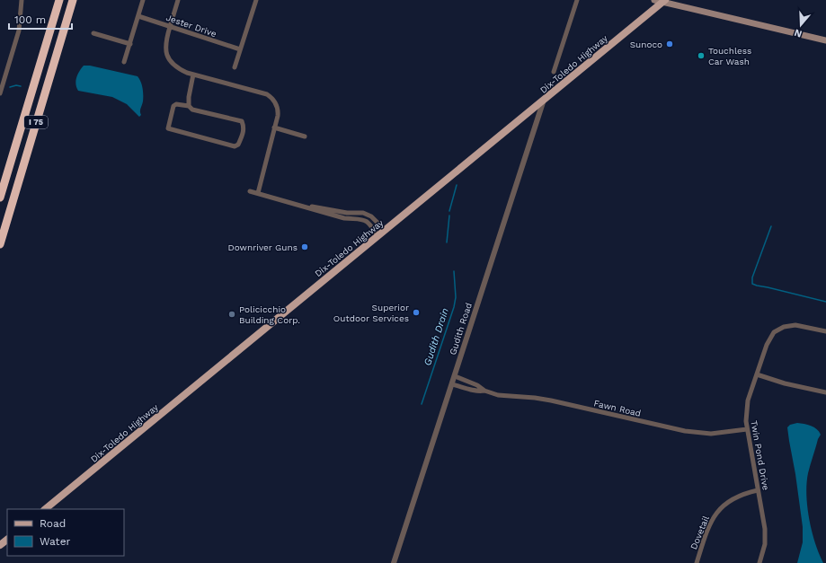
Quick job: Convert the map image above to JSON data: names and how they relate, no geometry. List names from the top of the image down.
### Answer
{
  "streets": {
    "highway": ["I 75"],
    "main road": ["Dix-Toledo Highway"],
    "street": [
      "Jester Drive",
      "Gudith Road",
      "Fawn Road",
      "Twin Pond Drive",
      "Dovetail"
    ]
  },
  "crossings": [
    ["Dix-Toledo Highway", "Gudith Road"],
    ["Gudith Road", "Fawn Road"],
    ["Fawn Road", "Twin Pond Drive"],
    ["Twin Pond Drive", "Dovetail"]
  ],
  "water": ["Gudith Drain"],
  "places": [
    "Sunoco",
    "Touchless Car Wash",
    "Downriver Guns",
    "Superior Outdoor Services",
    "Policicchio Building Corp."
  ],
  "legend": ["Road", "Water"],
  "scale_bar": "100 m",
  "north": "bottom"
}
